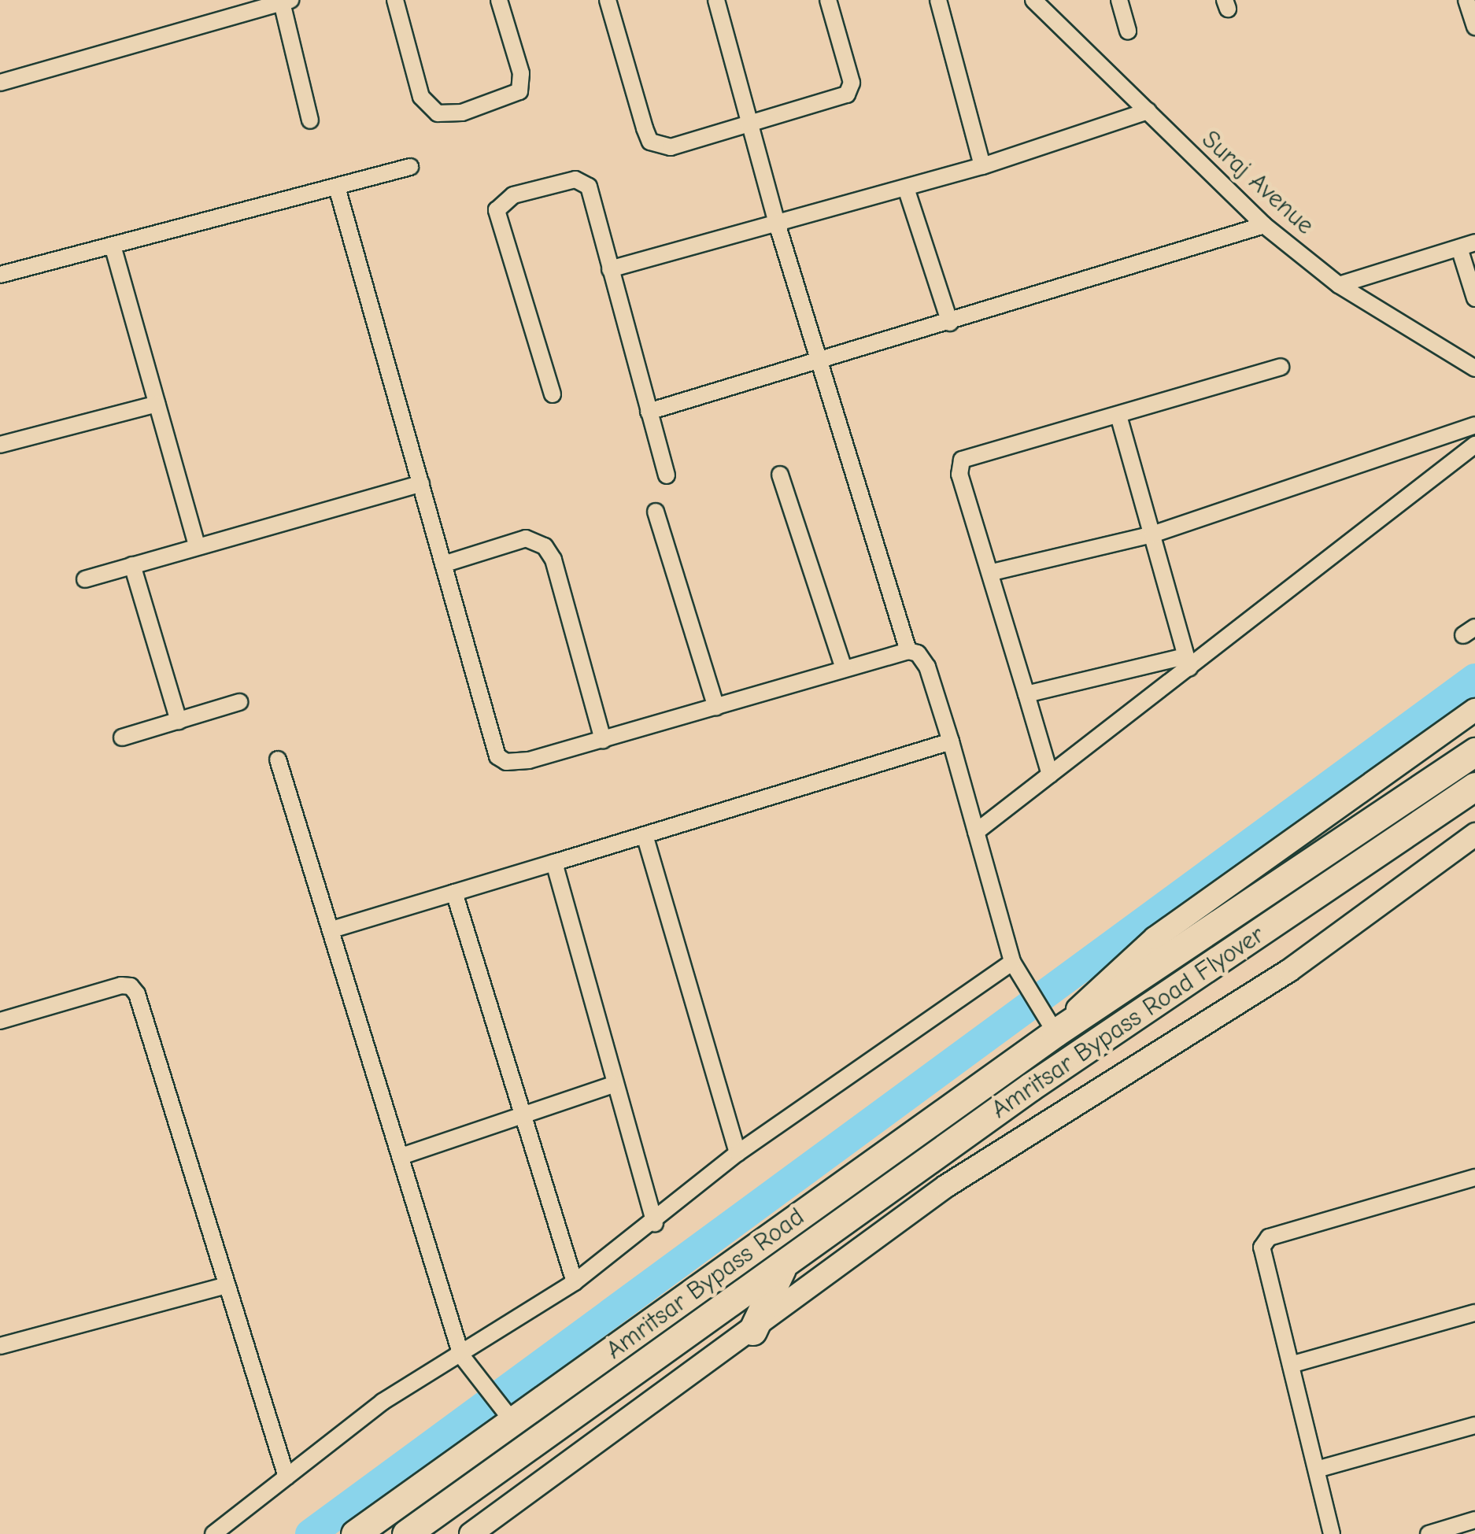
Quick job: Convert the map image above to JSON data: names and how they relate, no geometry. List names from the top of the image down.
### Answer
{
  "streets": {
    "highway": ["Amritsar Bypass Road Flyover", "Amritsar Bypass Road"],
    "street": ["Suraj Avenue"]
  },
  "crossings": [
    ["Amritsar Bypass Road Flyover", "Amritsar Bypass Road"]
  ]
}
